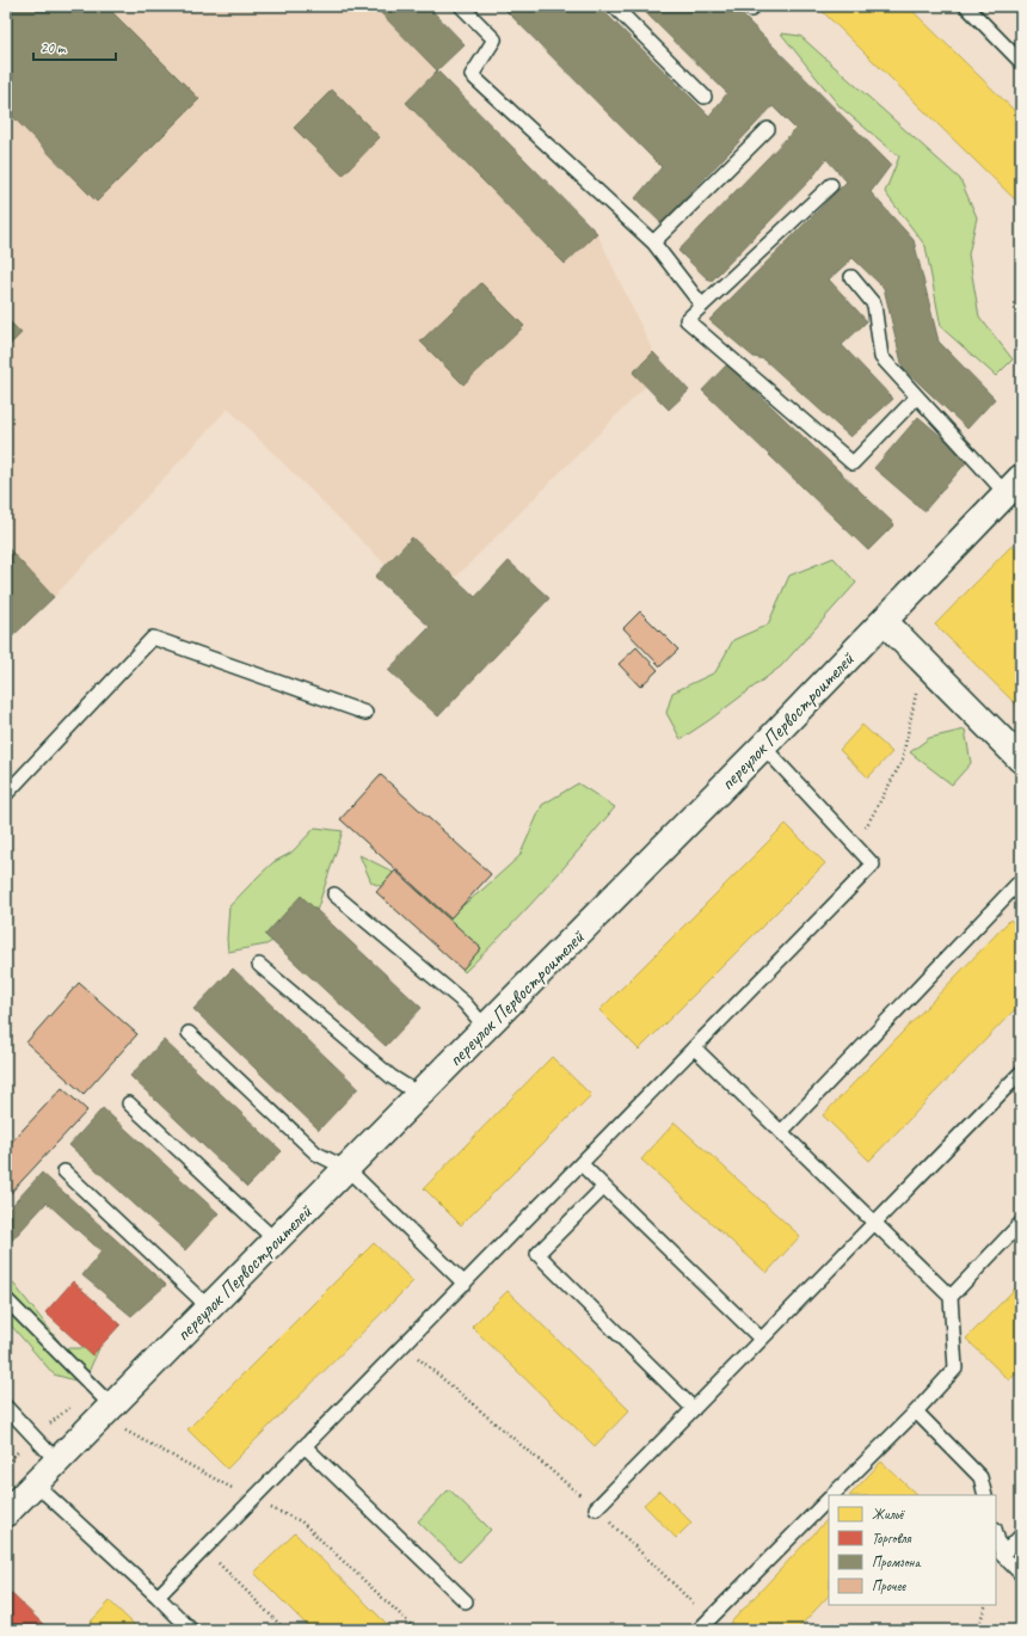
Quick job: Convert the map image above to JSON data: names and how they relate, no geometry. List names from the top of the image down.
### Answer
{
  "streets": {
    "street": ["переулок Первостроителей"]
  },
  "legend": [
    "Жильё",
    "Торговля",
    "Промзона",
    "Прочее"
  ],
  "scale_bar": "20 m"
}
